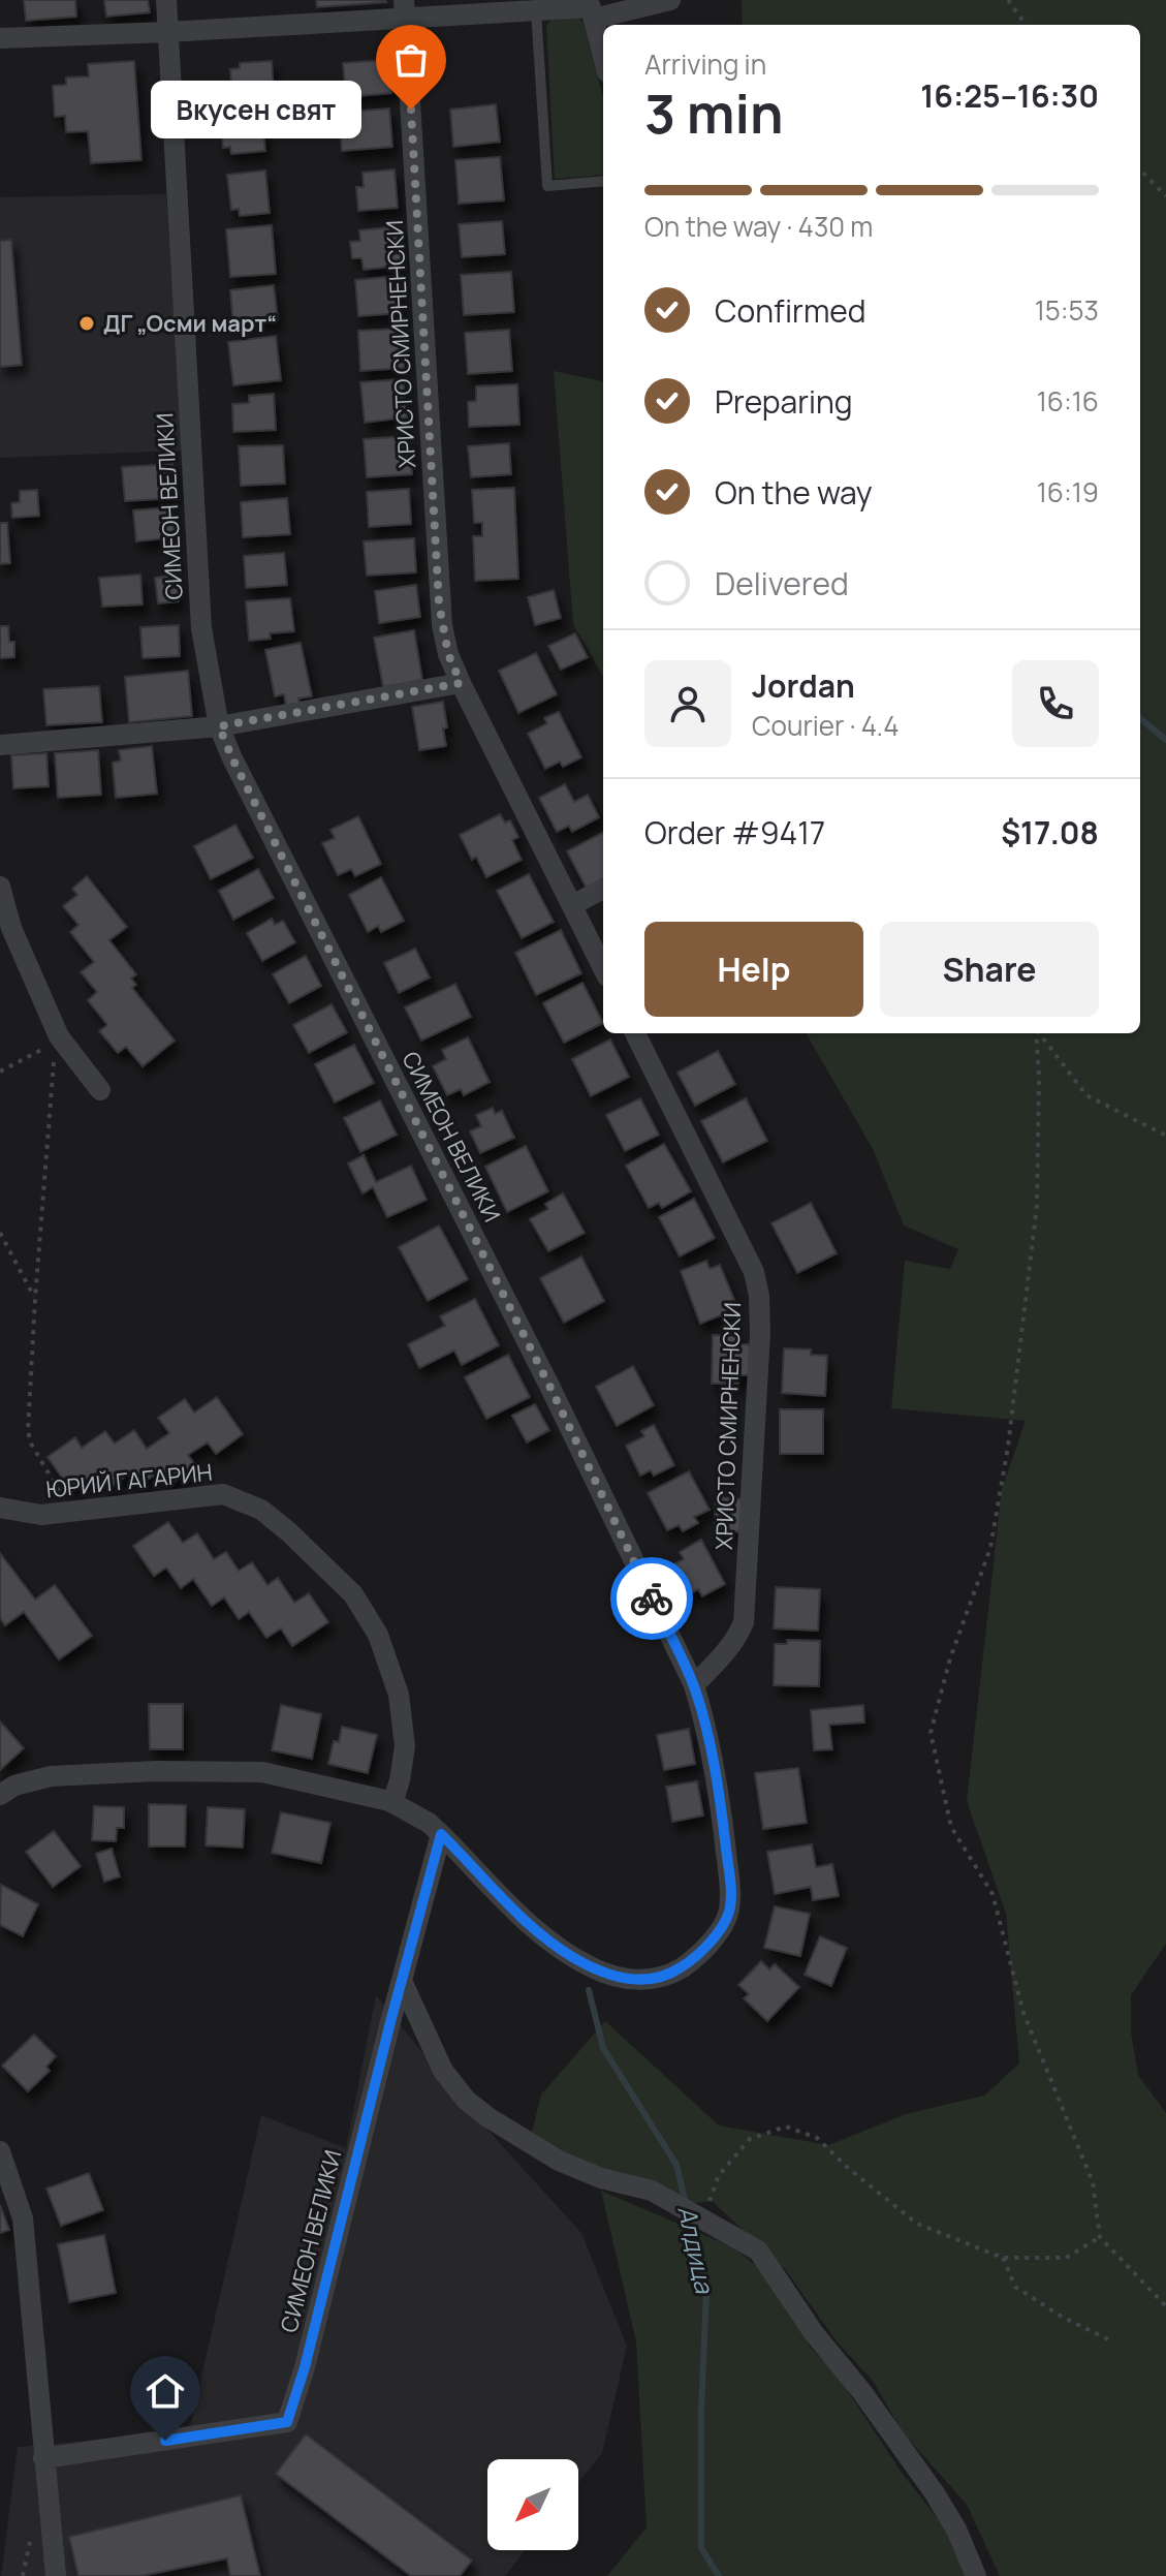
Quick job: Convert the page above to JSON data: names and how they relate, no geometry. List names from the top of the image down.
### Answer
{
  "streets": {
    "street": ["ХРИСТО СМИРНЕНСКИ", "СИМЕОН ВЕЛИКИ", "ЮРИЙ ГАГАРИН"]
  },
  "crossings": [
    ["ХРИСТО СМИРНЕНСКИ", "СИМЕОН ВЕЛИКИ"],
    ["СИМЕОН ВЕЛИКИ", "ЮРИЙ ГАГАРИН"]
  ],
  "water": ["Алдица"],
  "places": ["Вкусен свят", "ДГ „Осми март“"],
  "north": "bottom left",
  "page": {
    "heading": ["3 min", "Arriving in", "16:25–16:30"],
    "panel": [
      "Jordan",
      "Courier · 4.4",
      "Order #9417",
      "$17.08"
    ],
    "bubble": "Вкусен свят",
    "bar": "On the way · 430 m",
    "list": [
      ["Confirmed", "15:53"],
      ["Preparing", "16:16"],
      ["On the way", "16:19"],
      "Delivered"
    ],
    "buttons": ["Help", "Share"]
  }
}
